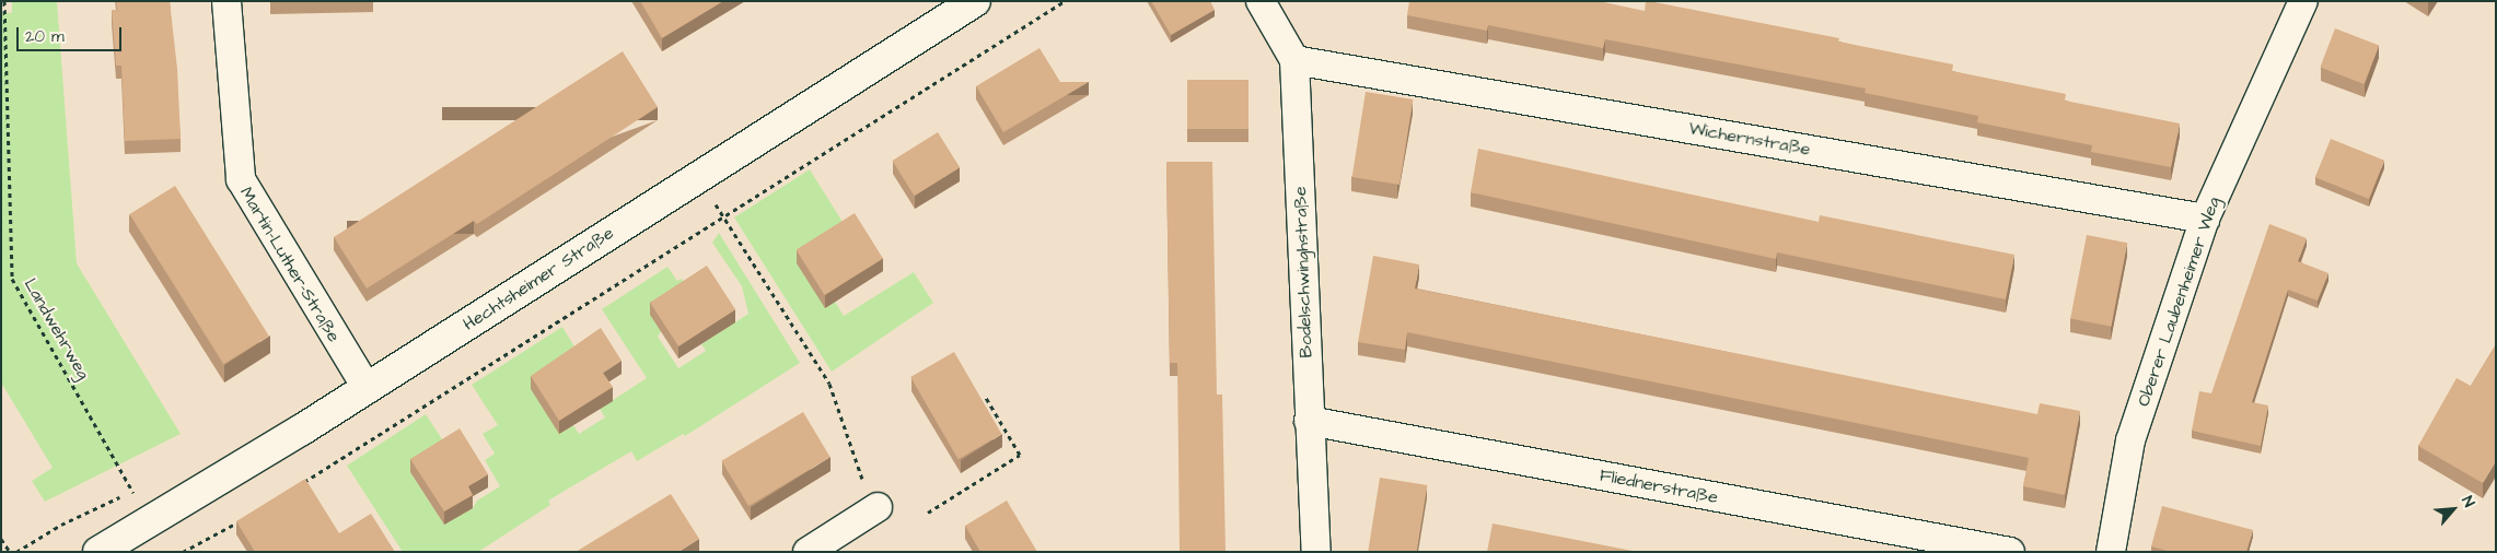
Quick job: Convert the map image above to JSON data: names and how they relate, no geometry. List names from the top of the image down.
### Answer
{
  "streets": {
    "street": [
      "Wichernstraße",
      "Martin-Luther-Straße",
      "Bodelschwinghstraße",
      "Hechtsheimer Straße",
      "Oberer Laubenheimer Weg",
      "Fliednerstraße"
    ],
    "path": ["Landwehrweg"]
  },
  "crossings": [
    ["Wichernstraße", "Bodelschwinghstraße"],
    ["Wichernstraße", "Oberer Laubenheimer Weg"],
    ["Martin-Luther-Straße", "Hechtsheimer Straße"],
    ["Bodelschwinghstraße", "Fliednerstraße"]
  ],
  "scale_bar": "20 m",
  "north": "top right"
}
